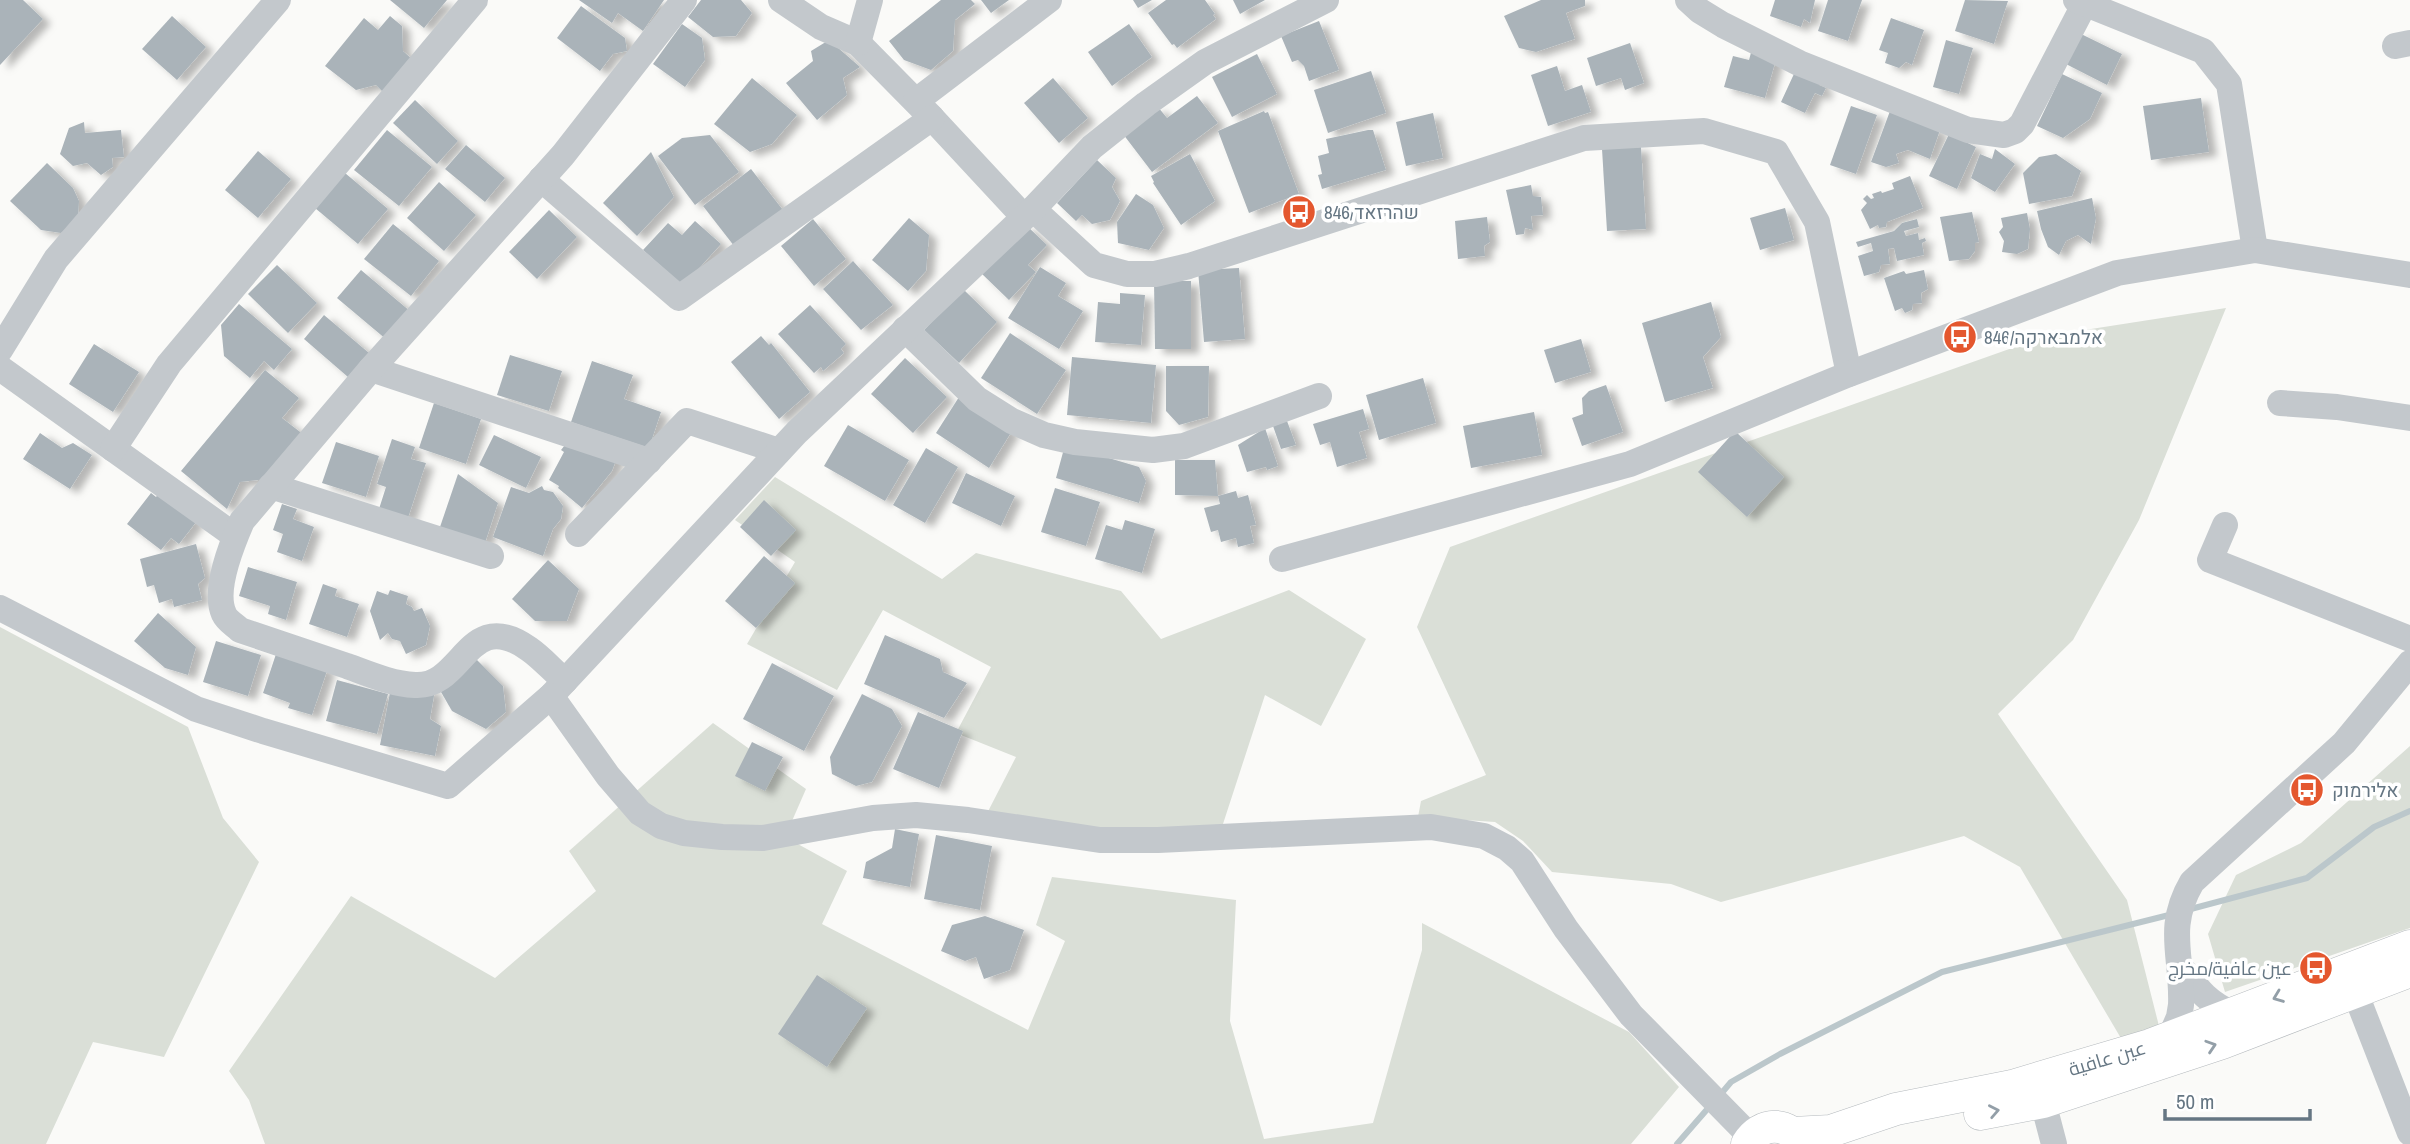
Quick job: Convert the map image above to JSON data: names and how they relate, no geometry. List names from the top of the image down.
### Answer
{
  "streets": {
    "main road": ["عين عافية"]
  },
  "places": {
    "bus stop": [
      "846/שהרזאד",
      "אלמבארקה/846",
      "אלירמוק",
      "عين عافية/مخرج"
    ]
  },
  "scale_bar": "50 m"
}
